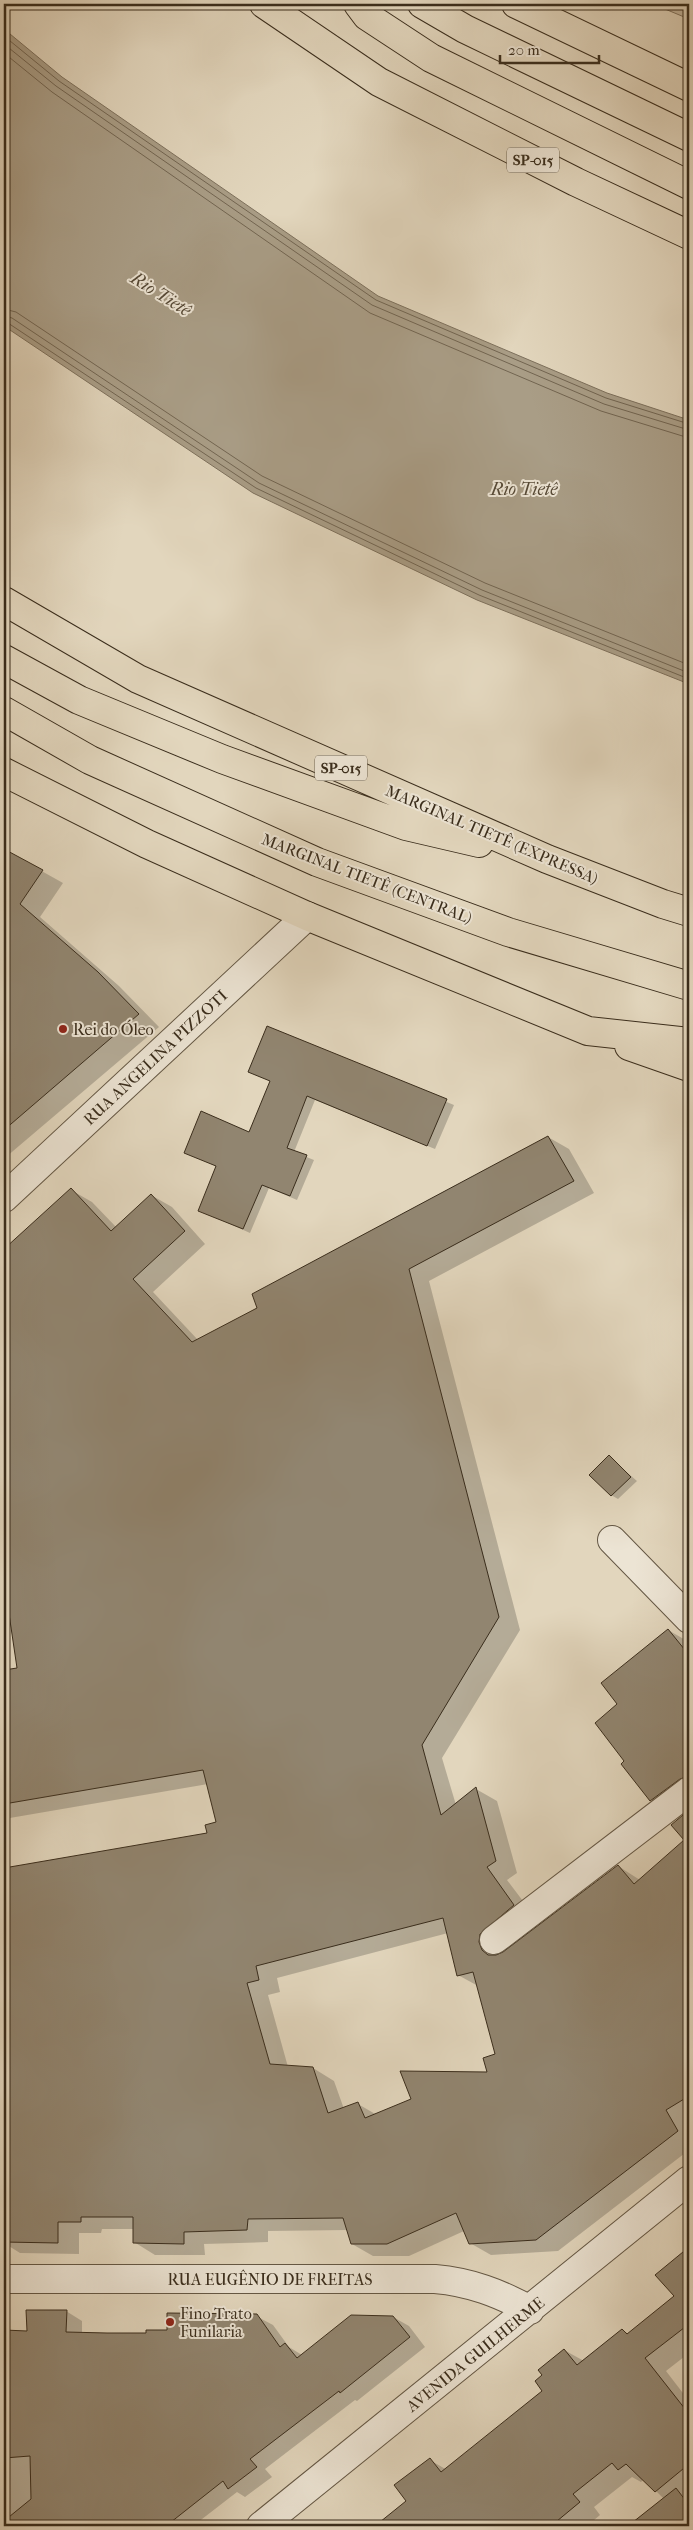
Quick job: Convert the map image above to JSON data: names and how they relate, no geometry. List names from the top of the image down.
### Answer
{
  "streets": {
    "highway": ["SP-015", "MARGINAL TIETÊ (EXPRESSA)", "MARGINAL TIETÊ (CENTRAL)"],
    "street": ["RUA ANGELINA PIZZOTI", "RUA EUGÊNIO DE FREITAS", "AVENIDA GUILHERME"]
  },
  "crossings": [
    ["RUA EUGÊNIO DE FREITAS", "AVENIDA GUILHERME"]
  ],
  "water": ["Rio Tietê"],
  "places": ["Rei do Óleo", "Fino Trato Funilaria"],
  "scale_bar": "20 m"
}
